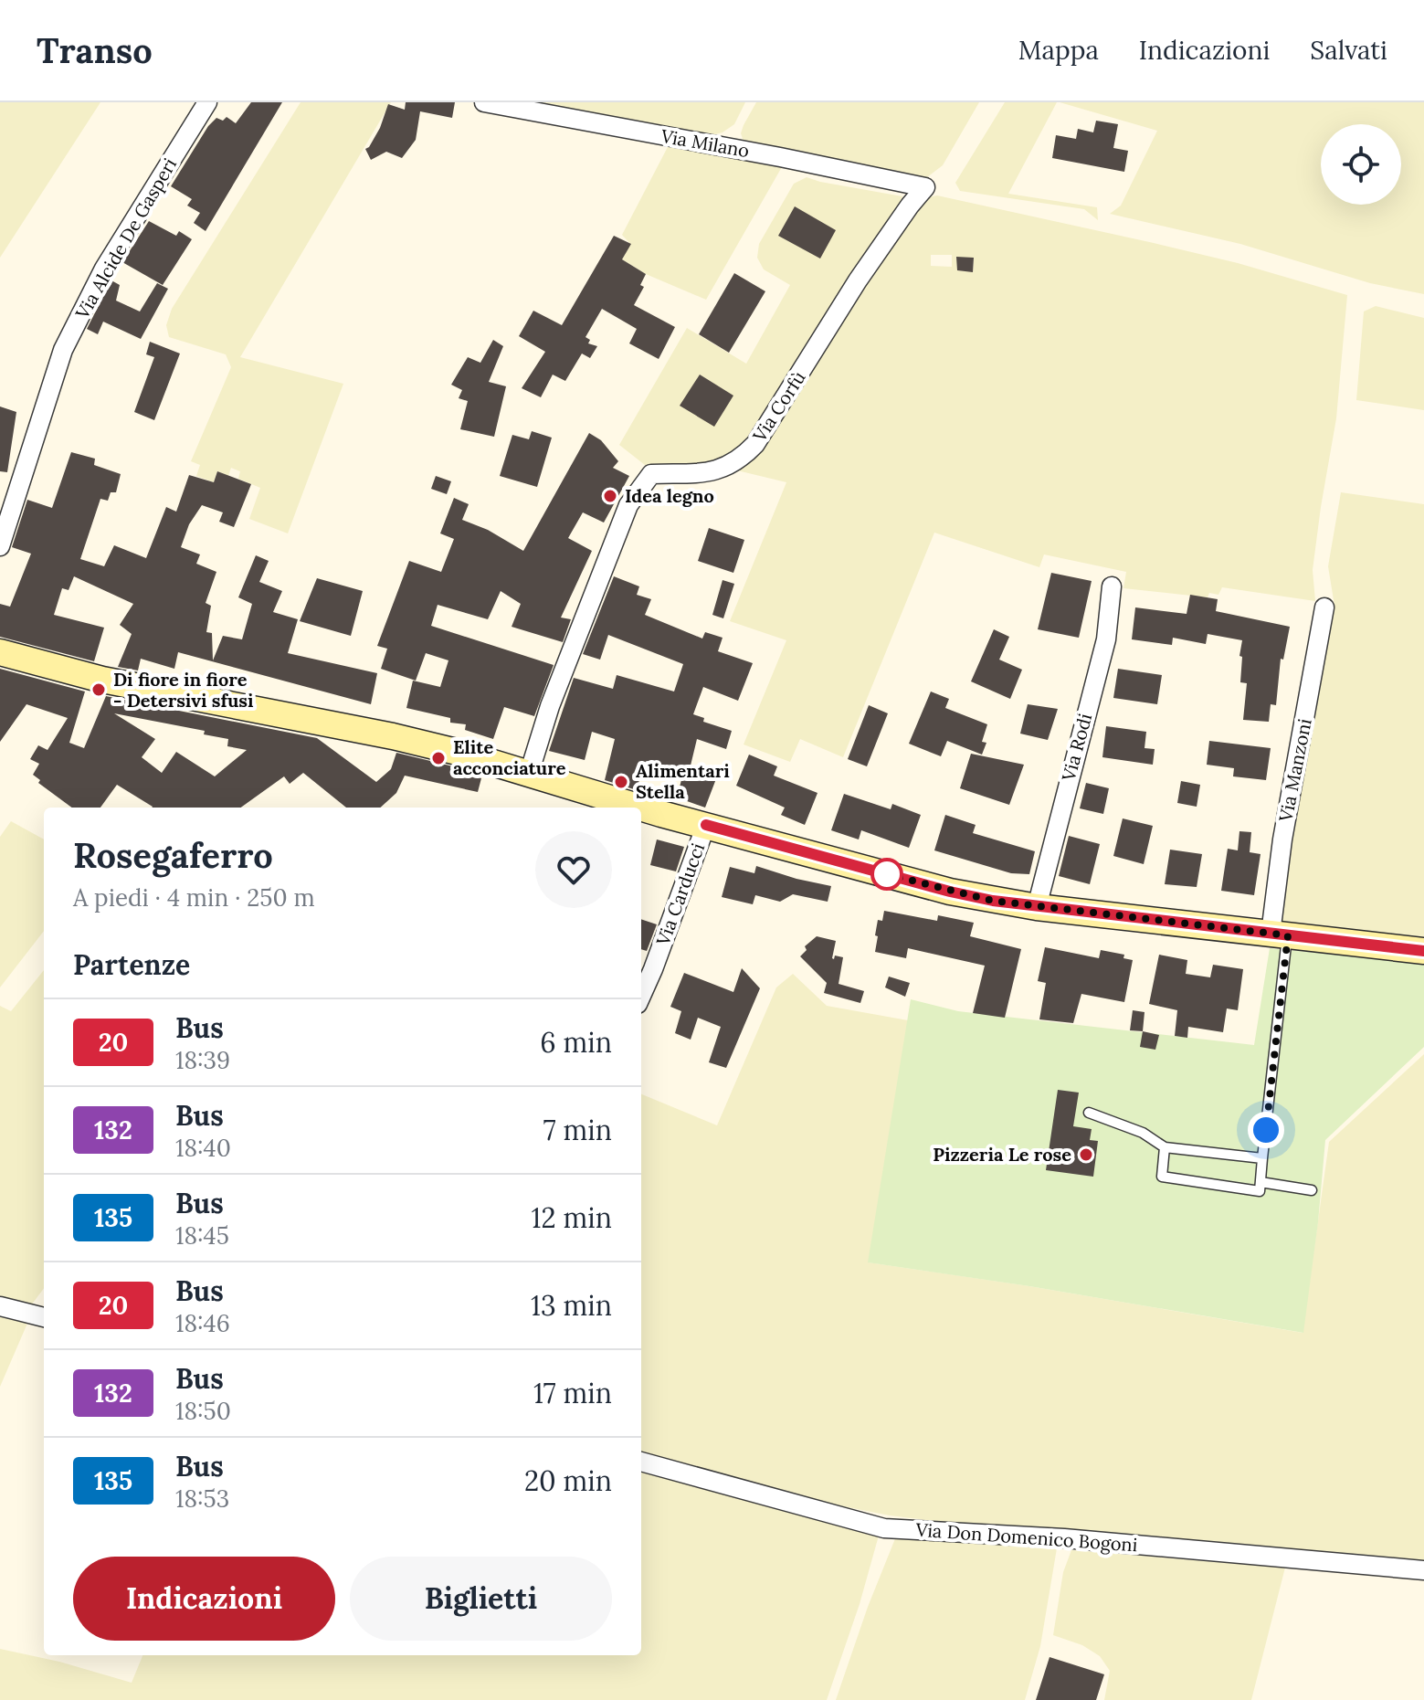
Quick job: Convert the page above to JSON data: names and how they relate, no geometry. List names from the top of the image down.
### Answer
{
  "streets": {
    "street": [
      "Via Milano",
      "Via Alcide De Gasperi",
      "Via Corfù",
      "Via Rodi",
      "Via Manzoni",
      "Via Carducci",
      "Via Don Domenico Bogoni"
    ]
  },
  "crossings": [
    ["Via Milano", "Via Corfù"]
  ],
  "places": [
    "Idea legno",
    "Di fiore in fiore - Detersivi sfusi",
    "Elite acconciature",
    "Alimentari Stella",
    "Pizzeria Le rose"
  ],
  "lines": ["bus line 20"],
  "page": {
    "header": "Transo",
    "nav": ["Mappa", "Indicazioni", "Salvati"],
    "heading": [
      ["Rosegaferro", "A piedi · 4 min · 250 m"],
      "Partenze"
    ],
    "list": [
      {
        "mark": "20",
        "name": "Bus",
        "note": "18:39",
        "value": "6 min"
      },
      {
        "mark": "132",
        "name": "Bus",
        "note": "18:40",
        "value": "7 min"
      },
      {
        "mark": "135",
        "name": "Bus",
        "note": "18:45",
        "value": "12 min"
      },
      {
        "mark": "20",
        "name": "Bus",
        "note": "18:46",
        "value": "13 min"
      },
      {
        "mark": "132",
        "name": "Bus",
        "note": "18:50",
        "value": "17 min"
      },
      {
        "mark": "135",
        "name": "Bus",
        "note": "18:53",
        "value": "20 min"
      }
    ],
    "buttons": ["Indicazioni", "Biglietti"]
  }
}
